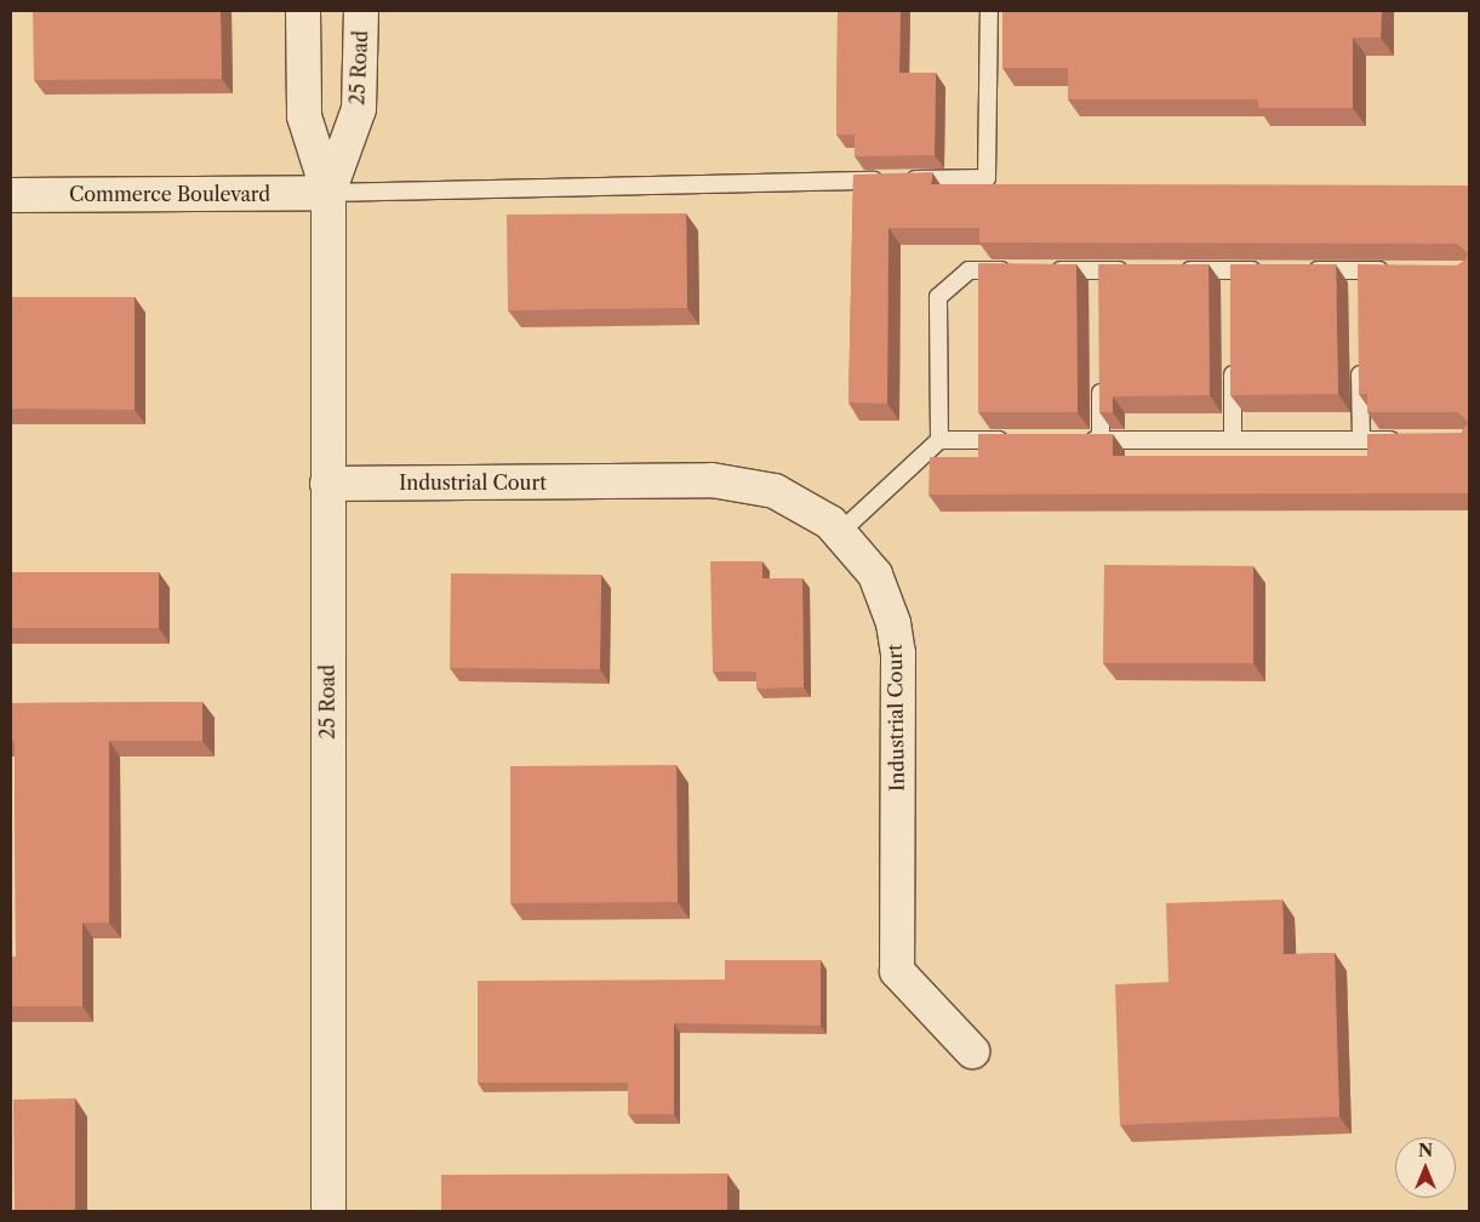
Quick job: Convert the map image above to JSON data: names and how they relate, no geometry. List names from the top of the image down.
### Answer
{
  "streets": {
    "street": ["25 Road", "Commerce Boulevard", "Industrial Court"]
  },
  "crossings": [
    ["25 Road", "Commerce Boulevard"],
    ["25 Road", "Industrial Court"]
  ],
  "north": "top"
}
